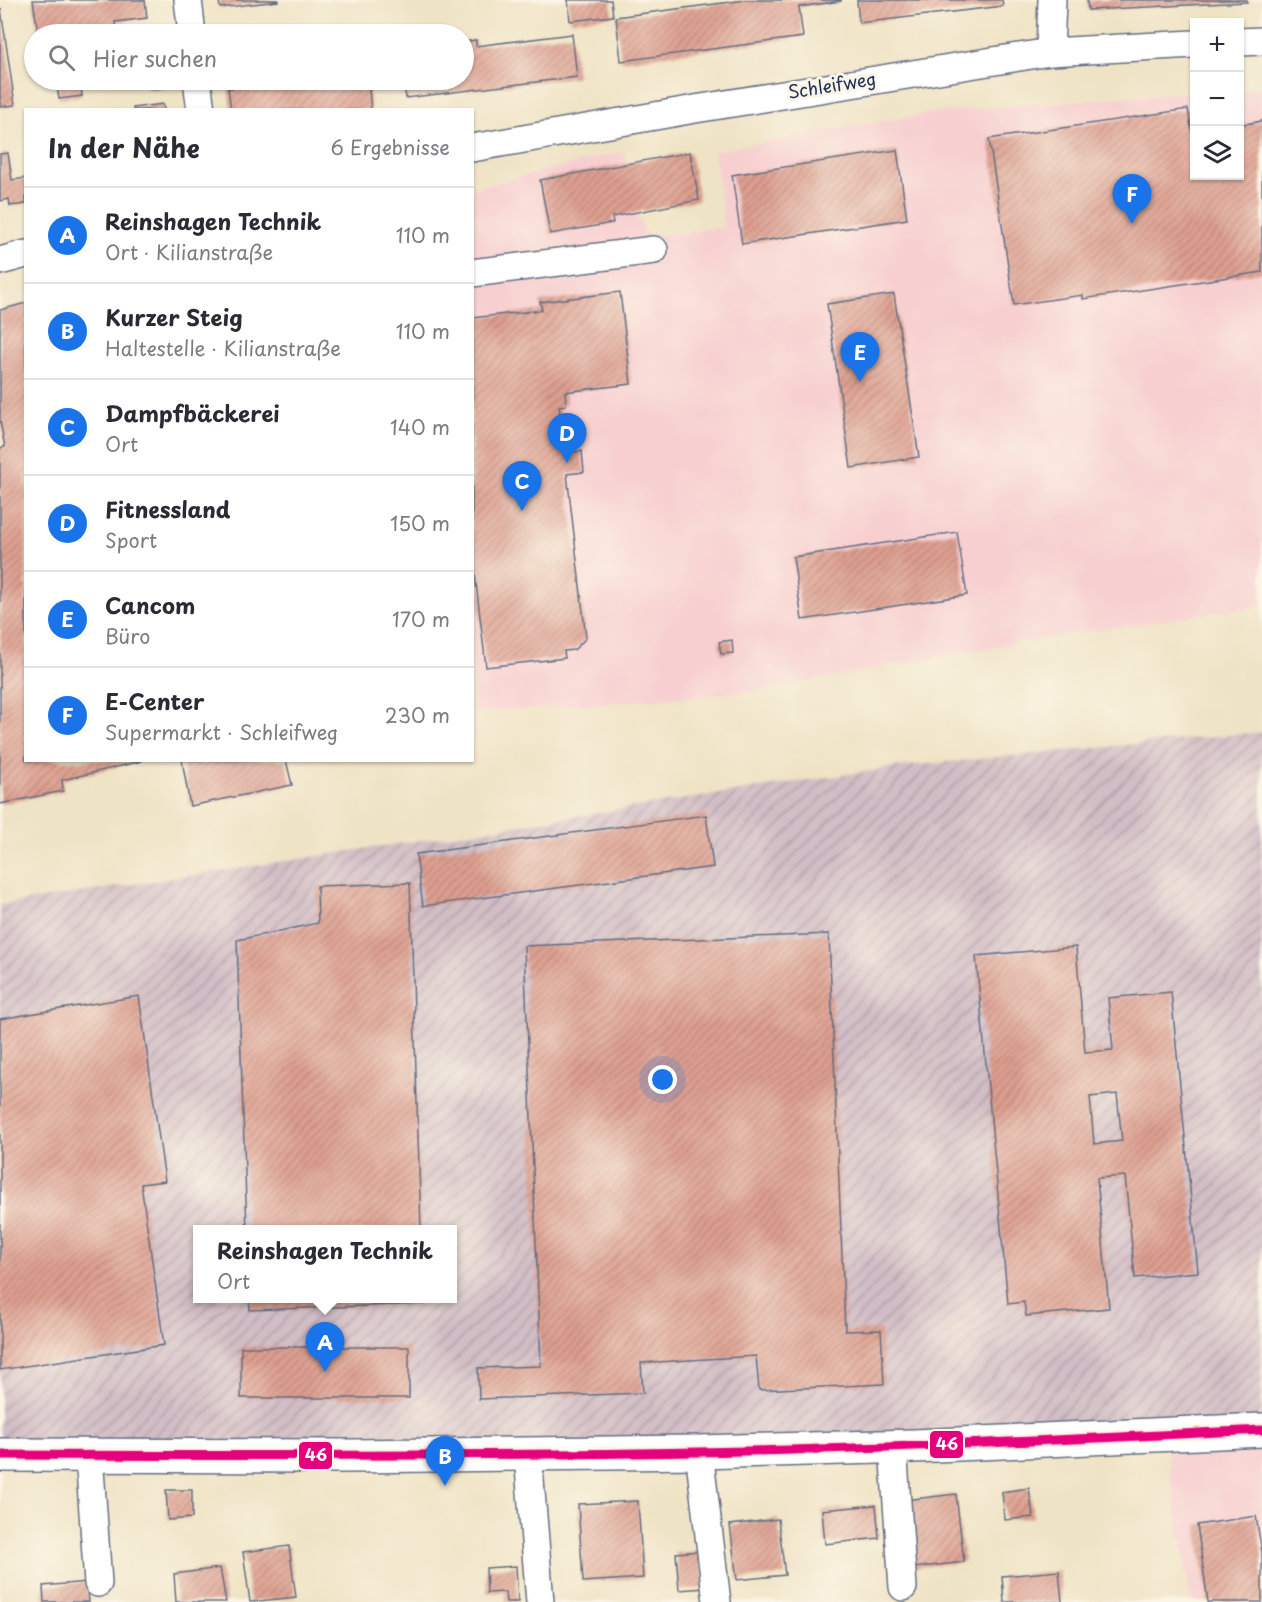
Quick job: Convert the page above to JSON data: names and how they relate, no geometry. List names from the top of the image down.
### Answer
{
  "streets": {
    "street": ["Schleifweg"]
  },
  "lines": ["transit line 46"],
  "page": {
    "map_buttons": ["+", "−"],
    "search": "Hier suchen",
    "heading": ["In der Nähe", "6 Ergebnisse"],
    "pins": [
      "F",
      "E",
      "D",
      "C",
      "A",
      "B"
    ],
    "list": [
      {
        "mark": "A",
        "name": "Reinshagen Technik",
        "note": "Ort · Kilianstraße",
        "value": "110 m"
      },
      {
        "mark": "B",
        "name": "Kurzer Steig",
        "note": "Haltestelle · Kilianstraße",
        "value": "110 m"
      },
      {
        "mark": "C",
        "name": "Dampfbäckerei",
        "note": "Ort",
        "value": "140 m"
      },
      {
        "mark": "D",
        "name": "Fitnessland",
        "note": "Sport",
        "value": "150 m"
      },
      {
        "mark": "E",
        "name": "Cancom",
        "note": "Büro",
        "value": "170 m"
      },
      {
        "mark": "F",
        "name": "E-Center",
        "note": "Supermarkt · Schleifweg",
        "value": "230 m"
      }
    ],
    "popup": ["Reinshagen Technik", "Ort"]
  }
}
